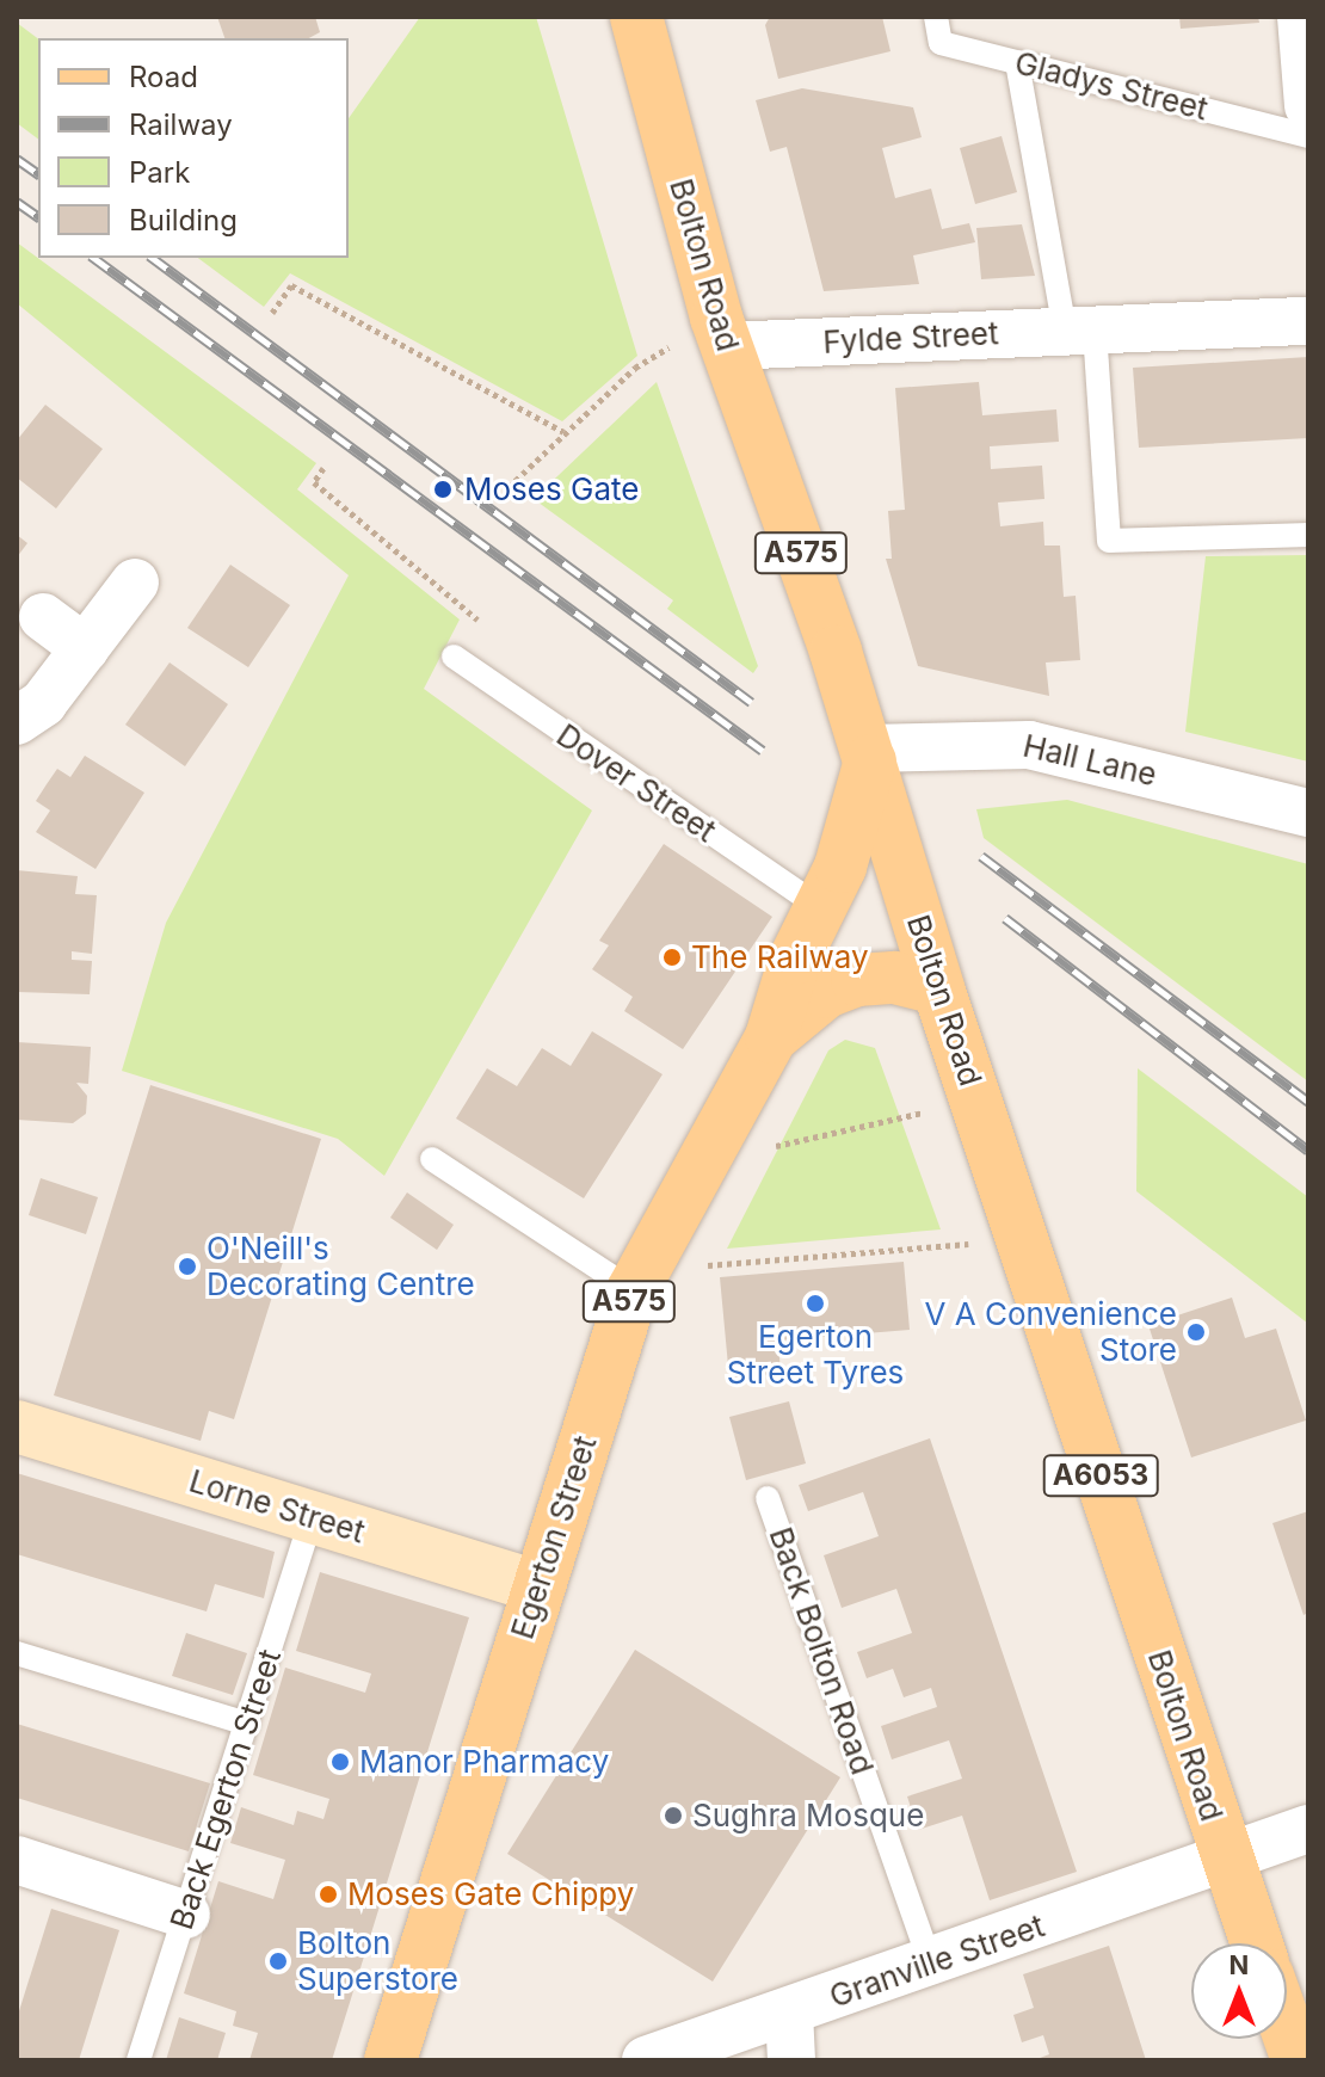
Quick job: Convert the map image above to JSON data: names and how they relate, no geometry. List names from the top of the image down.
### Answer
{
  "streets": {
    "main road": [
      "Bolton Road",
      "A575",
      "A6053",
      "Egerton Street"
    ],
    "street": [
      "Fylde Street",
      "Hall Lane",
      "Lorne Street",
      "Granville Street"
    ],
    "lane": [
      "Gladys Street",
      "Dover Street",
      "Back Bolton Road",
      "Back Egerton Street"
    ]
  },
  "crossings": [
    ["Bolton Road", "Fylde Street"],
    ["Bolton Road", "Hall Lane"],
    ["Bolton Road", "Egerton Street"],
    ["Bolton Road", "Granville Street"],
    ["Hall Lane", "Egerton Street"],
    ["Dover Street", "Egerton Street"],
    ["Lorne Street", "Egerton Street"],
    ["Lorne Street", "Back Egerton Street"],
    ["Back Bolton Road", "Granville Street"]
  ],
  "places": [
    "Moses Gate",
    "The Railway",
    "O'Neill's Decorating Centre",
    "Egerton Street Tyres",
    "V A Convenience Store",
    "Manor Pharmacy",
    "Sughra Mosque",
    "Moses Gate Chippy",
    "Bolton Superstore"
  ],
  "legend": [
    "Road",
    "Railway",
    "Park",
    "Building"
  ],
  "north": "top"
}
